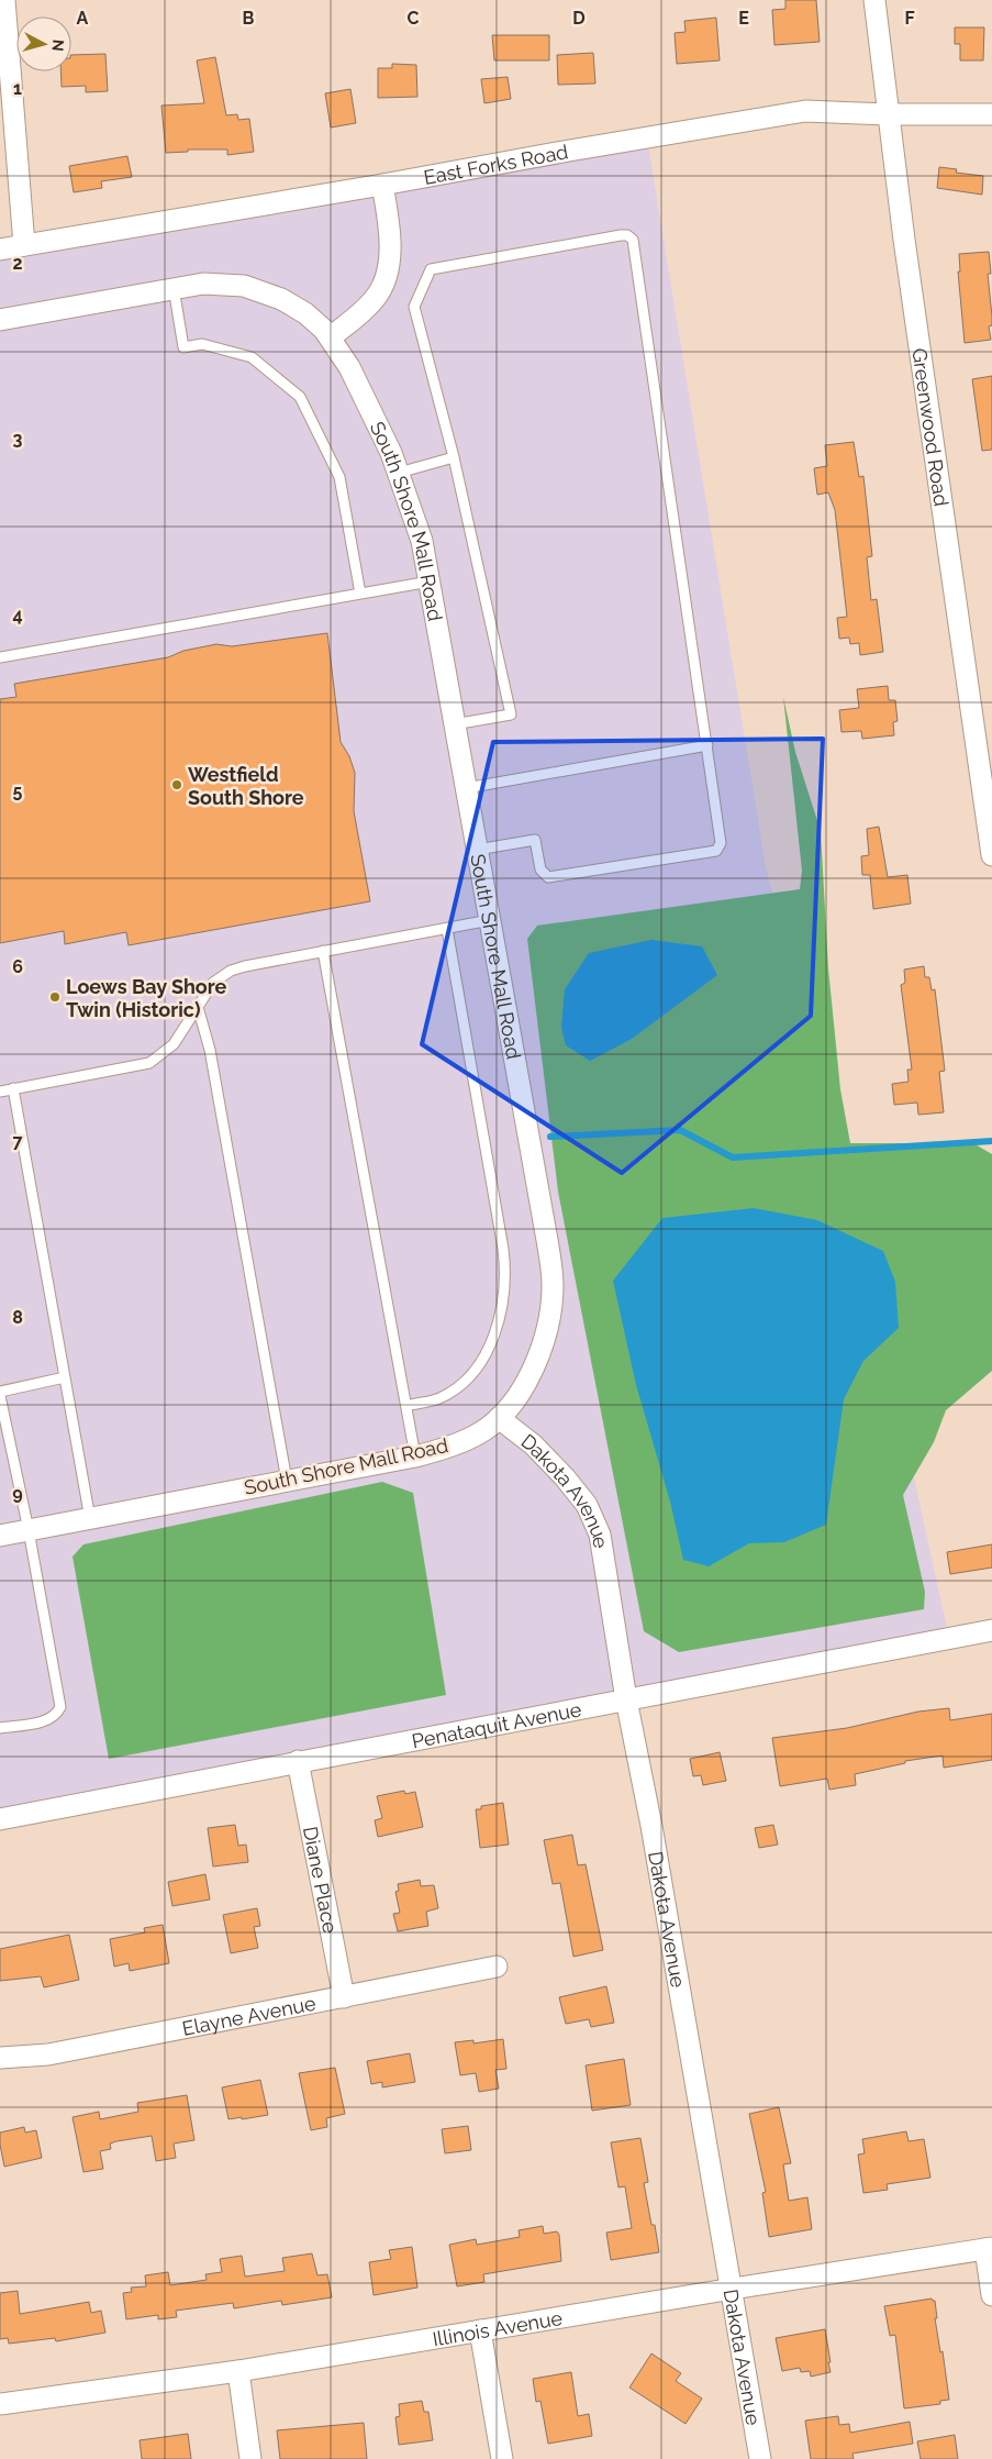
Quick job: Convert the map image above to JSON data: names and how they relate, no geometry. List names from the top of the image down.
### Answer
{
  "streets": {
    "street": [
      "East Forks Road",
      "Greenwood Road",
      "South Shore Mall Road",
      "Dakota Avenue",
      "Penataquit Avenue",
      "Diane Place",
      "Elayne Avenue",
      "Illinois Avenue"
    ]
  },
  "crossings": [
    ["East Forks Road", "Greenwood Road"],
    ["South Shore Mall Road", "Dakota Avenue"],
    ["Dakota Avenue", "Penataquit Avenue"],
    ["Dakota Avenue", "Illinois Avenue"],
    ["Penataquit Avenue", "Diane Place"],
    ["Diane Place", "Elayne Avenue"]
  ],
  "places": ["Westfield South Shore", "Loews Bay Shore Twin (Historic)"],
  "north": "right",
  "grid": {
    "columns": [
      "A",
      "B",
      "C",
      "D",
      "E",
      "F"
    ],
    "rows": [
      "1",
      "2",
      "3",
      "4",
      "5",
      "6",
      "7",
      "8",
      "9"
    ]
  }
}
